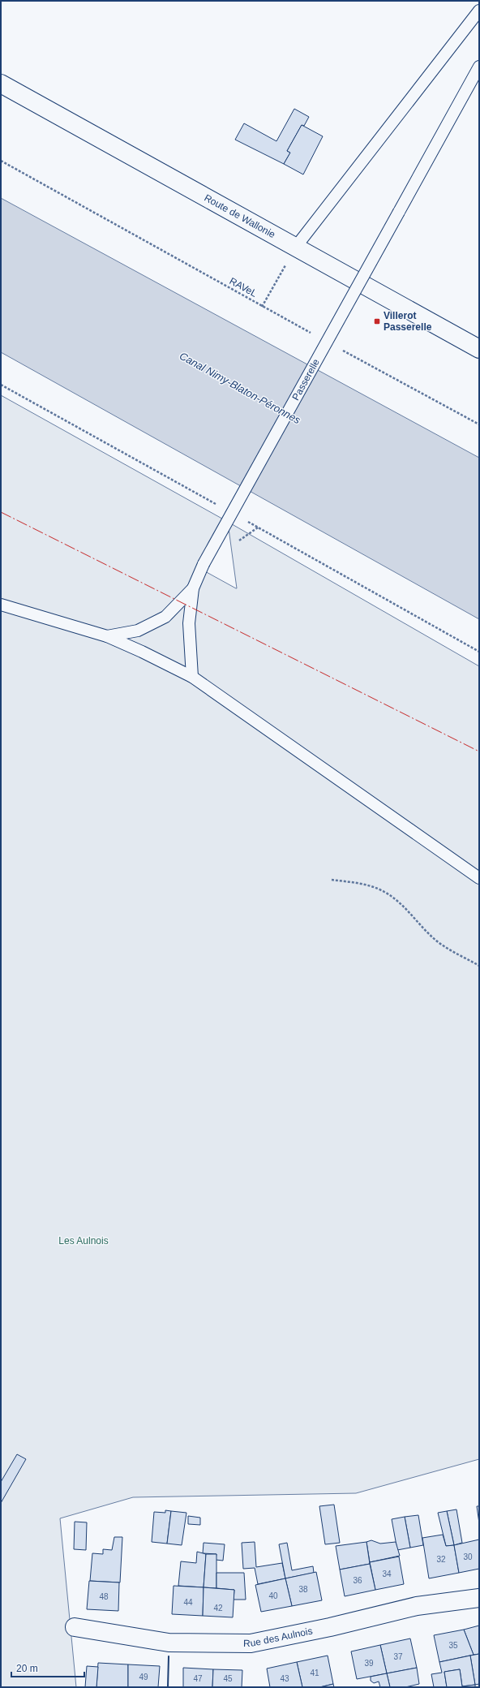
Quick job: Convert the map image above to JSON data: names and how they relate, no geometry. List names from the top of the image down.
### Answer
{
  "streets": {
    "main road": ["Route de Wallonie", "Rue des Aulnois"],
    "lane": ["Passerelle"],
    "path": ["RAVeL"]
  },
  "water": ["Canal Nimy-Blaton-Péronnes"],
  "parks": ["Les Aulnois"],
  "places": {
    "transit": ["Villerot Passerelle"]
  },
  "house_numbers": [
    "30",
    "32",
    "34",
    "36",
    "38",
    "40",
    "48",
    "44",
    "42",
    "35",
    "37",
    "39",
    "41",
    "49",
    "47",
    "45",
    "43"
  ],
  "scale_bar": "20 m"
}
